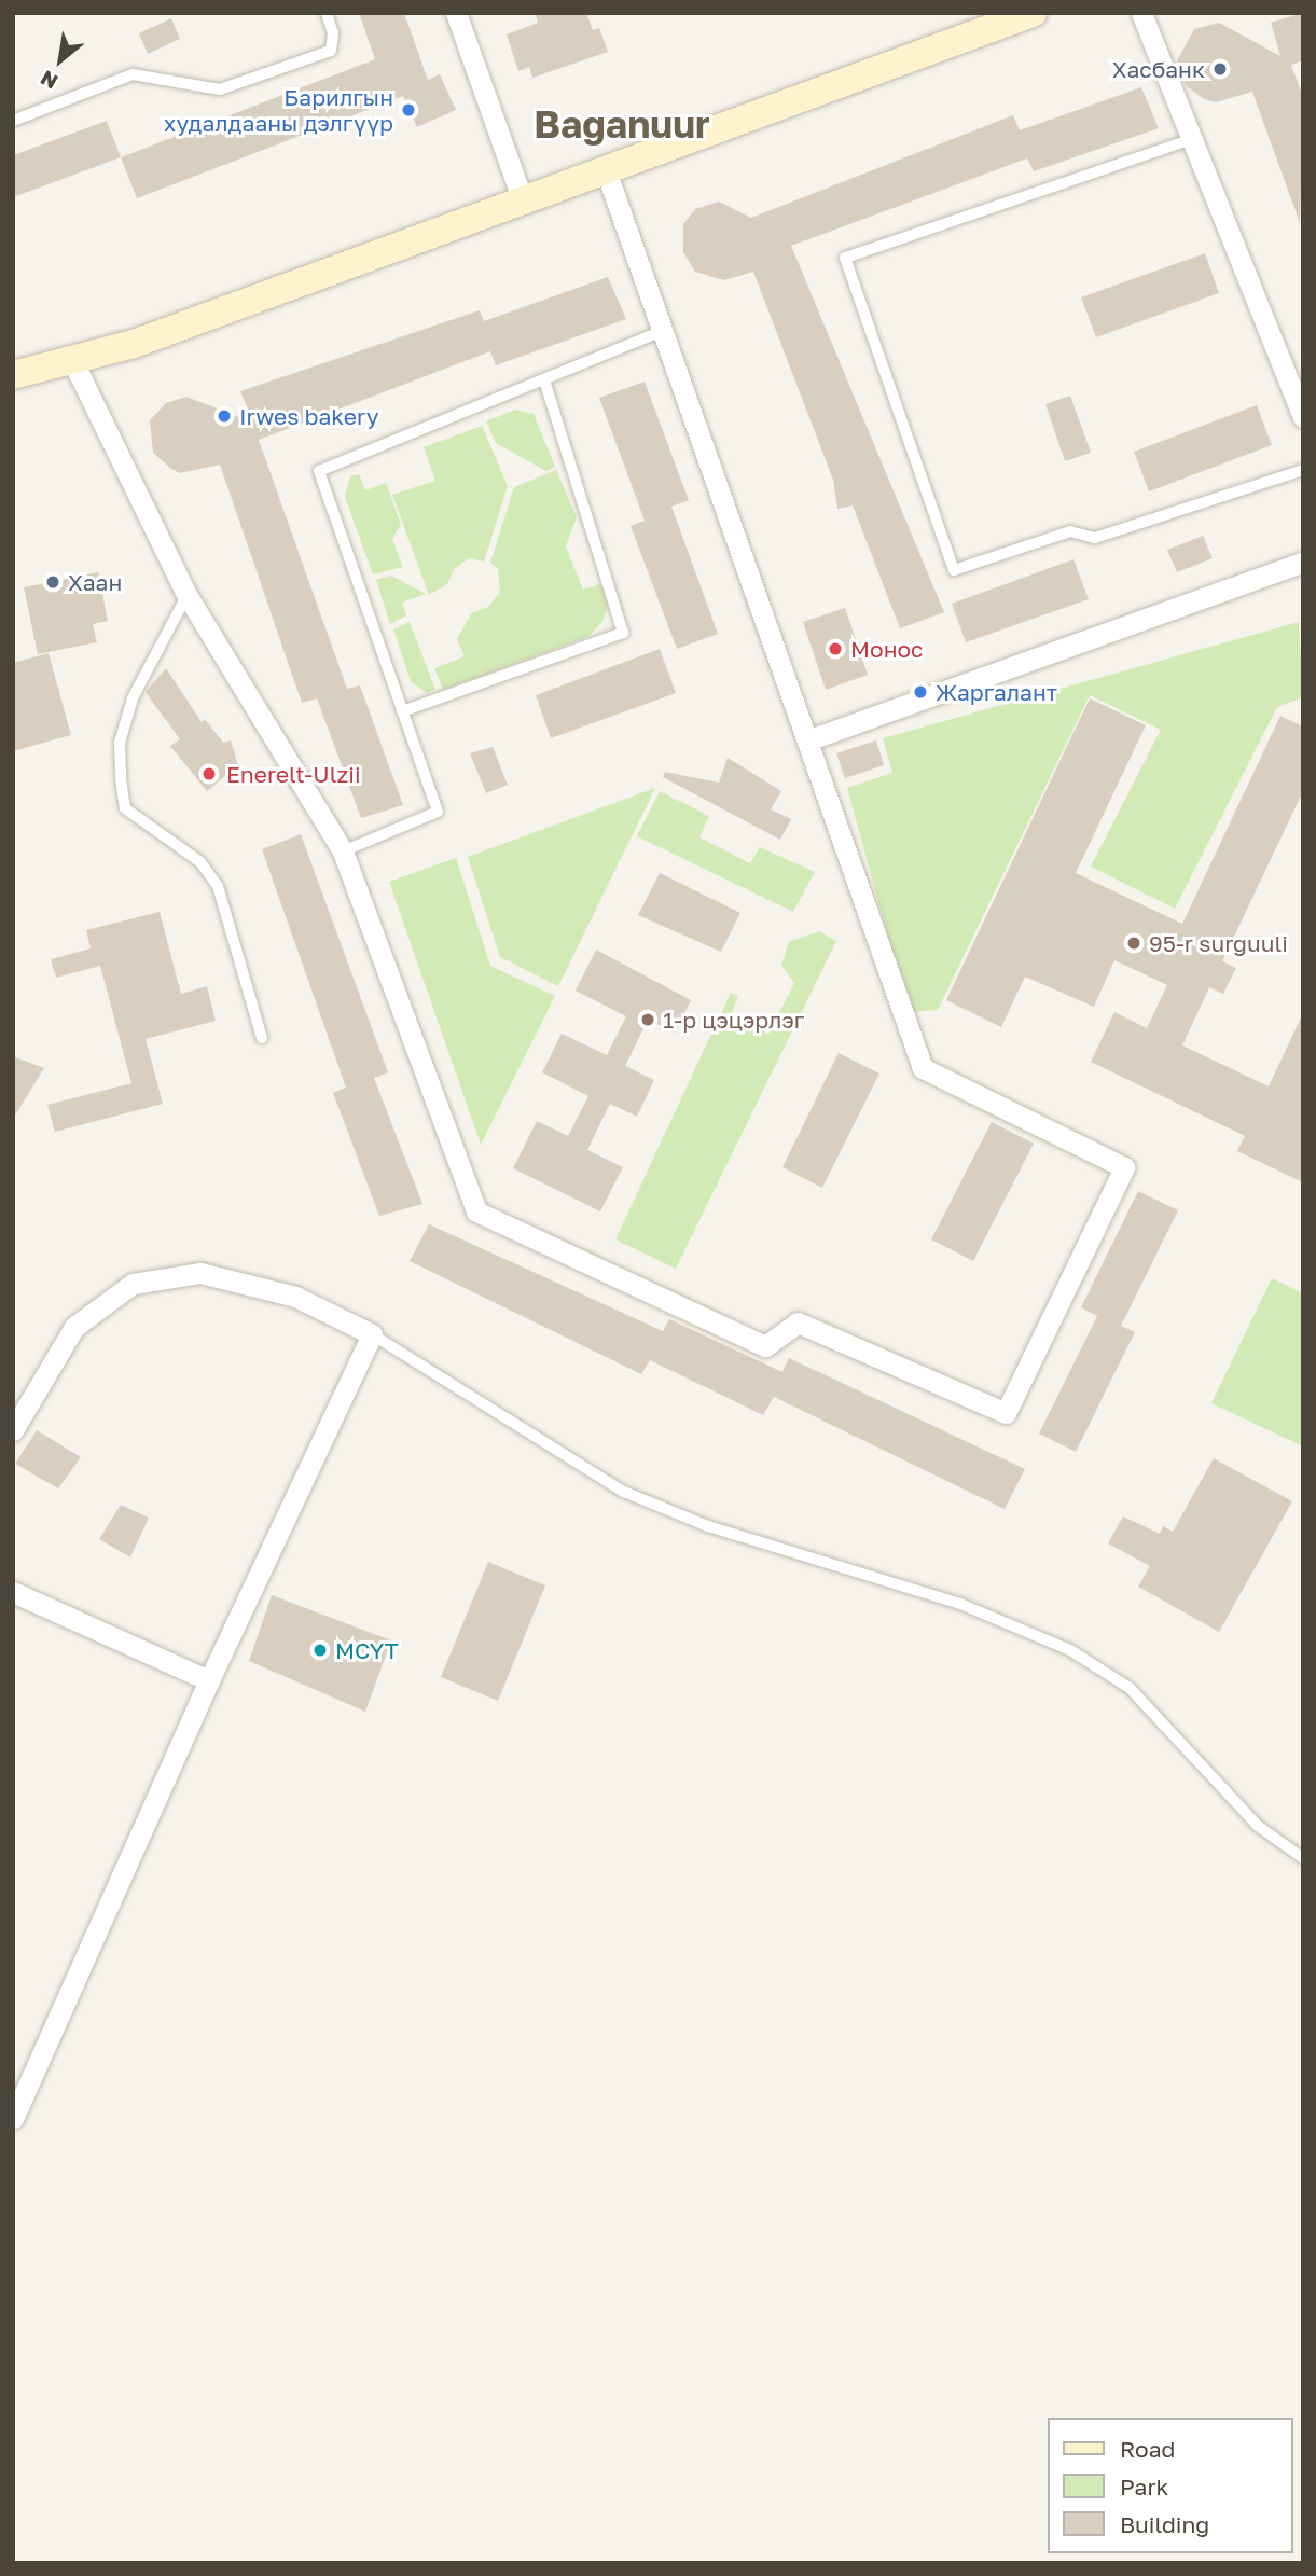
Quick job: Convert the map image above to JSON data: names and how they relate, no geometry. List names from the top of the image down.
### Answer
{
  "districts": ["Baganuur"],
  "places": [
    "Хасбанк",
    "Барилгын худалдааны дэлгүүр",
    "Irwes bakery",
    "Хаан",
    "Монос",
    "Жаргалант",
    "Enerelt-Ulzii",
    "95-r surguuli",
    "1-р цэцэрлэг",
    "МСҮТ"
  ],
  "legend": ["Road", "Park", "Building"],
  "north": "bottom left"
}
